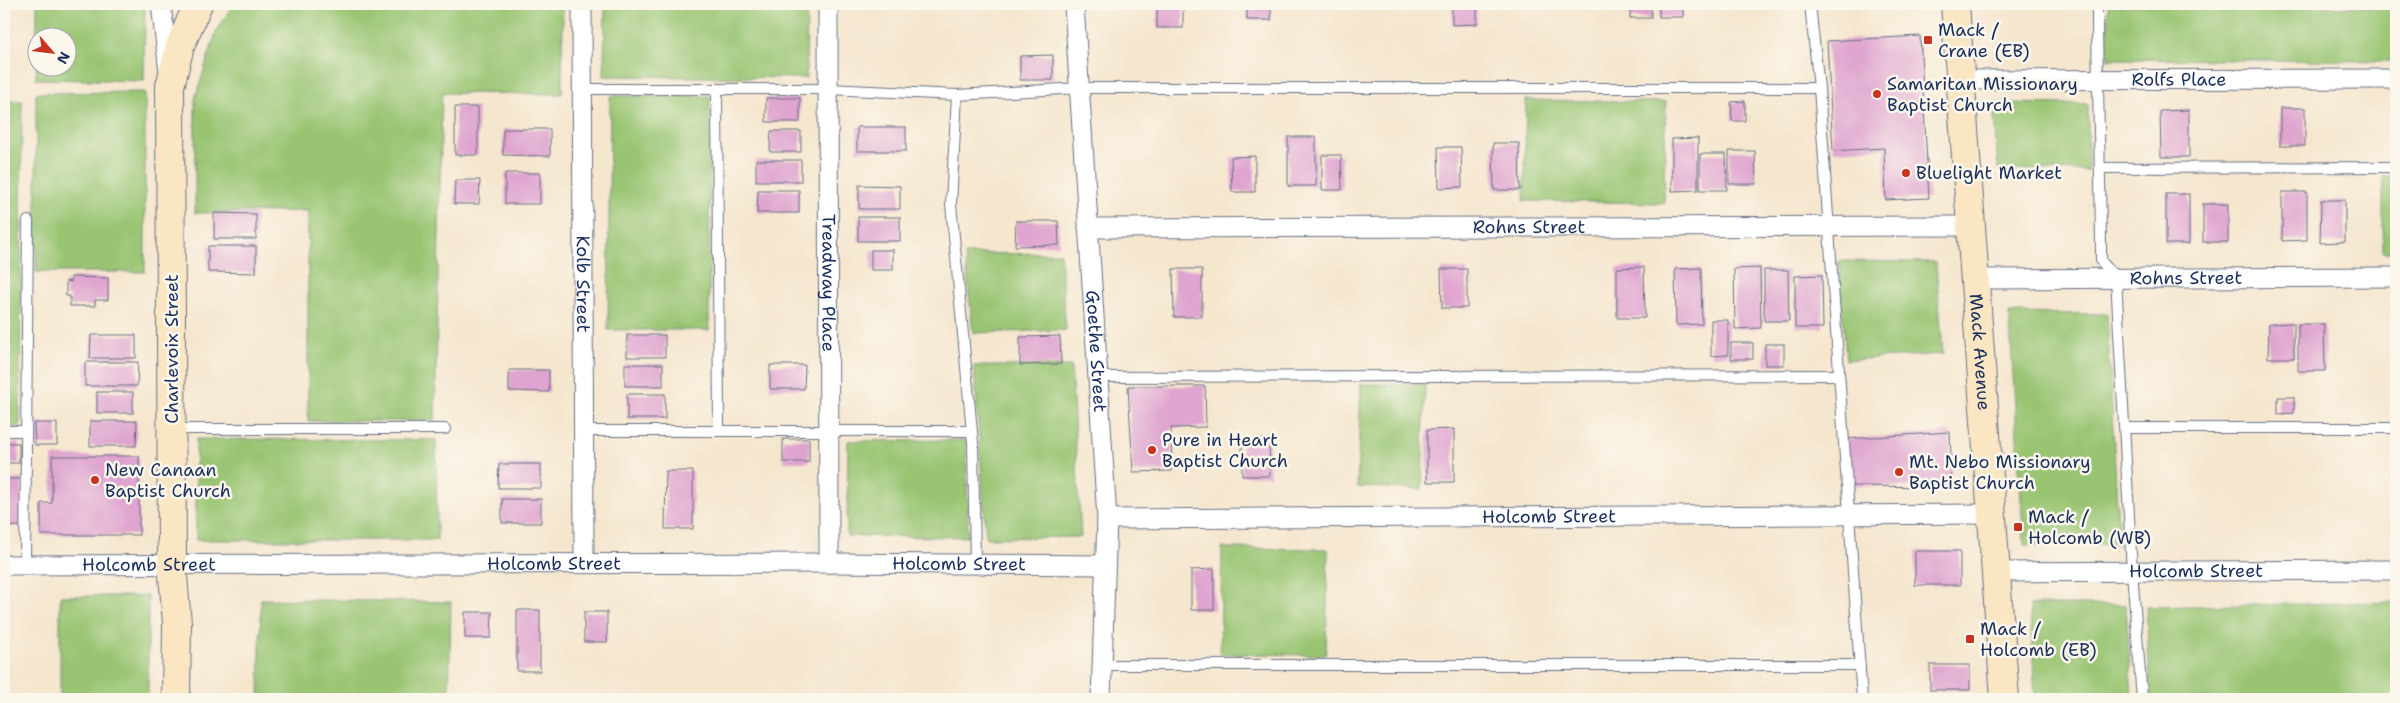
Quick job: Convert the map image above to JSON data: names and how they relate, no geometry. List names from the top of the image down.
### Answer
{
  "streets": {
    "main road": ["Charlevoix Street", "Mack Avenue"],
    "street": [
      "Rolfs Place",
      "Rohns Street",
      "Kolb Street",
      "Treadway Place",
      "Goethe Street",
      "Holcomb Street"
    ]
  },
  "crossings": [
    ["Rolfs Place", "Mack Avenue"],
    ["Rohns Street", "Goethe Street"],
    ["Rohns Street", "Mack Avenue"],
    ["Kolb Street", "Holcomb Street"],
    ["Treadway Place", "Holcomb Street"],
    ["Charlevoix Street", "Holcomb Street"],
    ["Goethe Street", "Holcomb Street"],
    ["Mack Avenue", "Holcomb Street"]
  ],
  "places": {
    "transit": ["Mack / Crane (EB)", "Mack / Holcomb (WB)", "Mack / Holcomb (EB)"],
    "other": [
      "Samaritan Missionary Baptist Church",
      "Bluelight Market",
      "Pure in Heart Baptist Church",
      "Mt. Nebo Missionary Baptist Church",
      "New Canaan Baptist Church"
    ]
  },
  "north": "bottom right"
}
